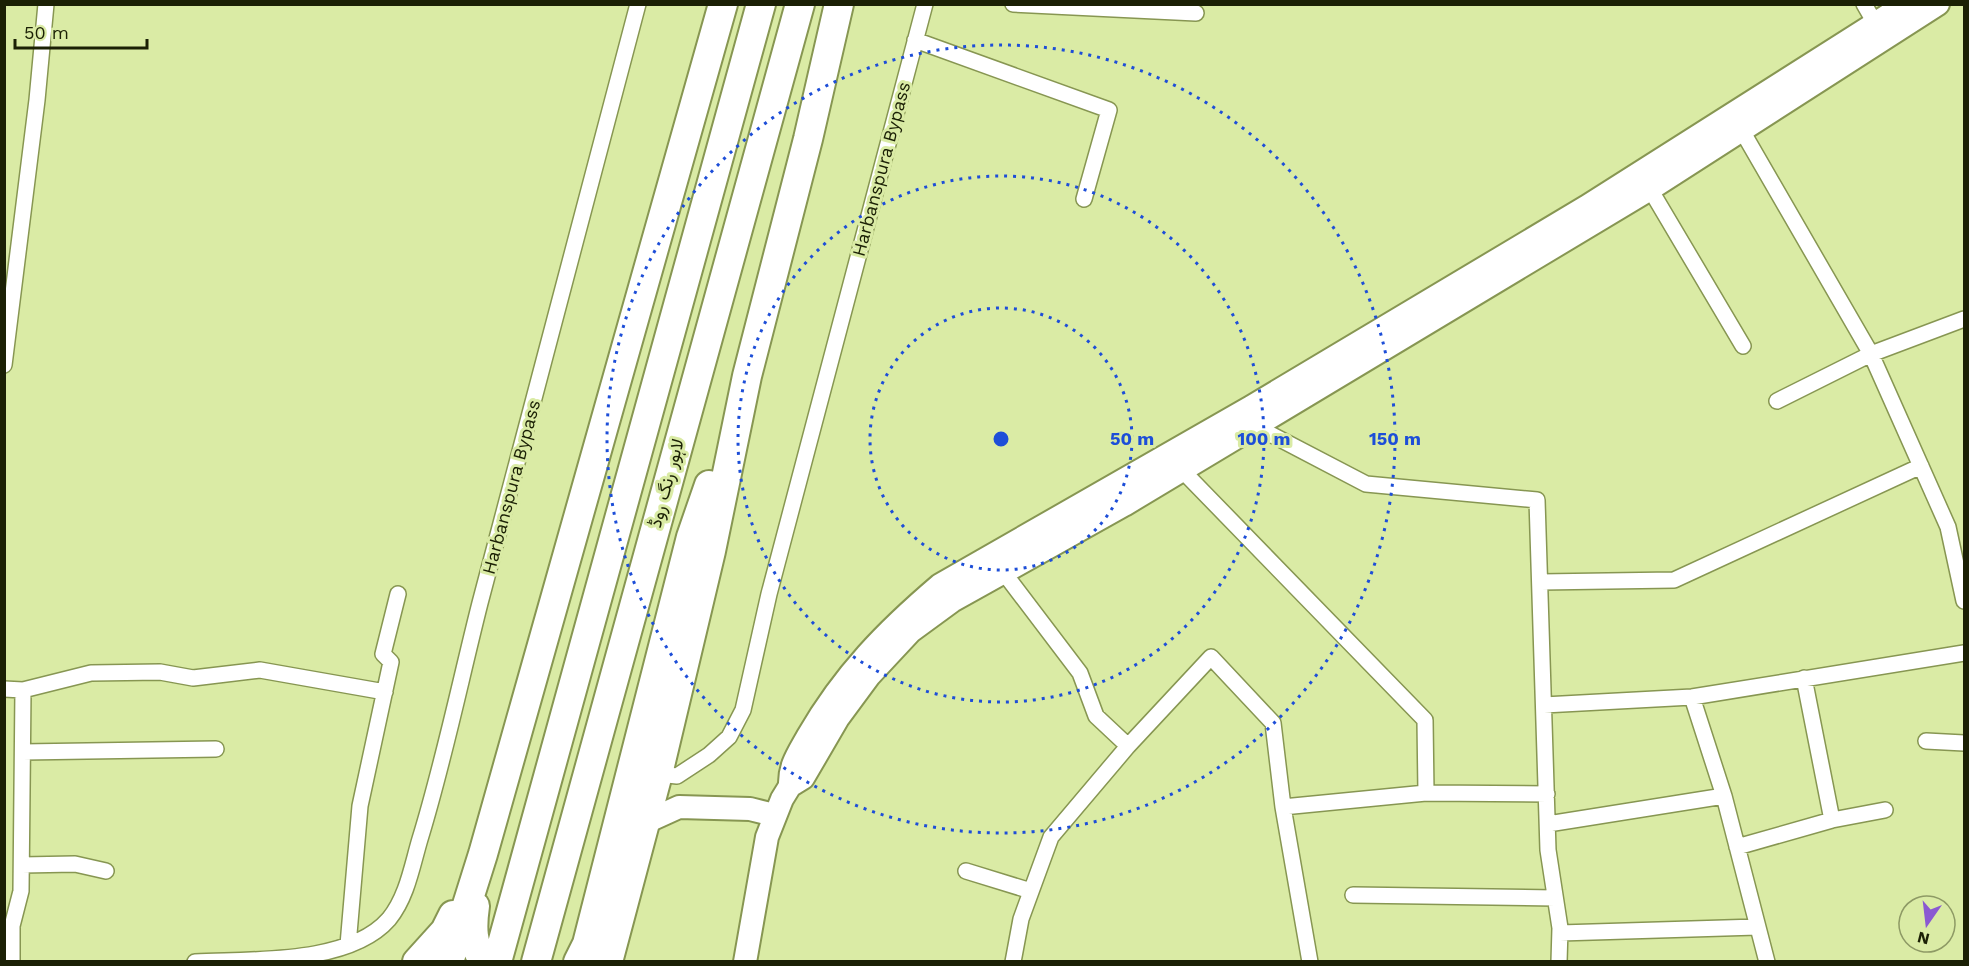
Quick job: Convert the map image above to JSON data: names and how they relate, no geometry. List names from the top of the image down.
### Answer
{
  "streets": {
    "highway": ["لاہور رنگ روڈ"],
    "street": ["Harbanspura Bypass"]
  },
  "scale_bar": "50 m",
  "north": "bottom",
  "rings": ["50 m", "100 m", "150 m"]
}
